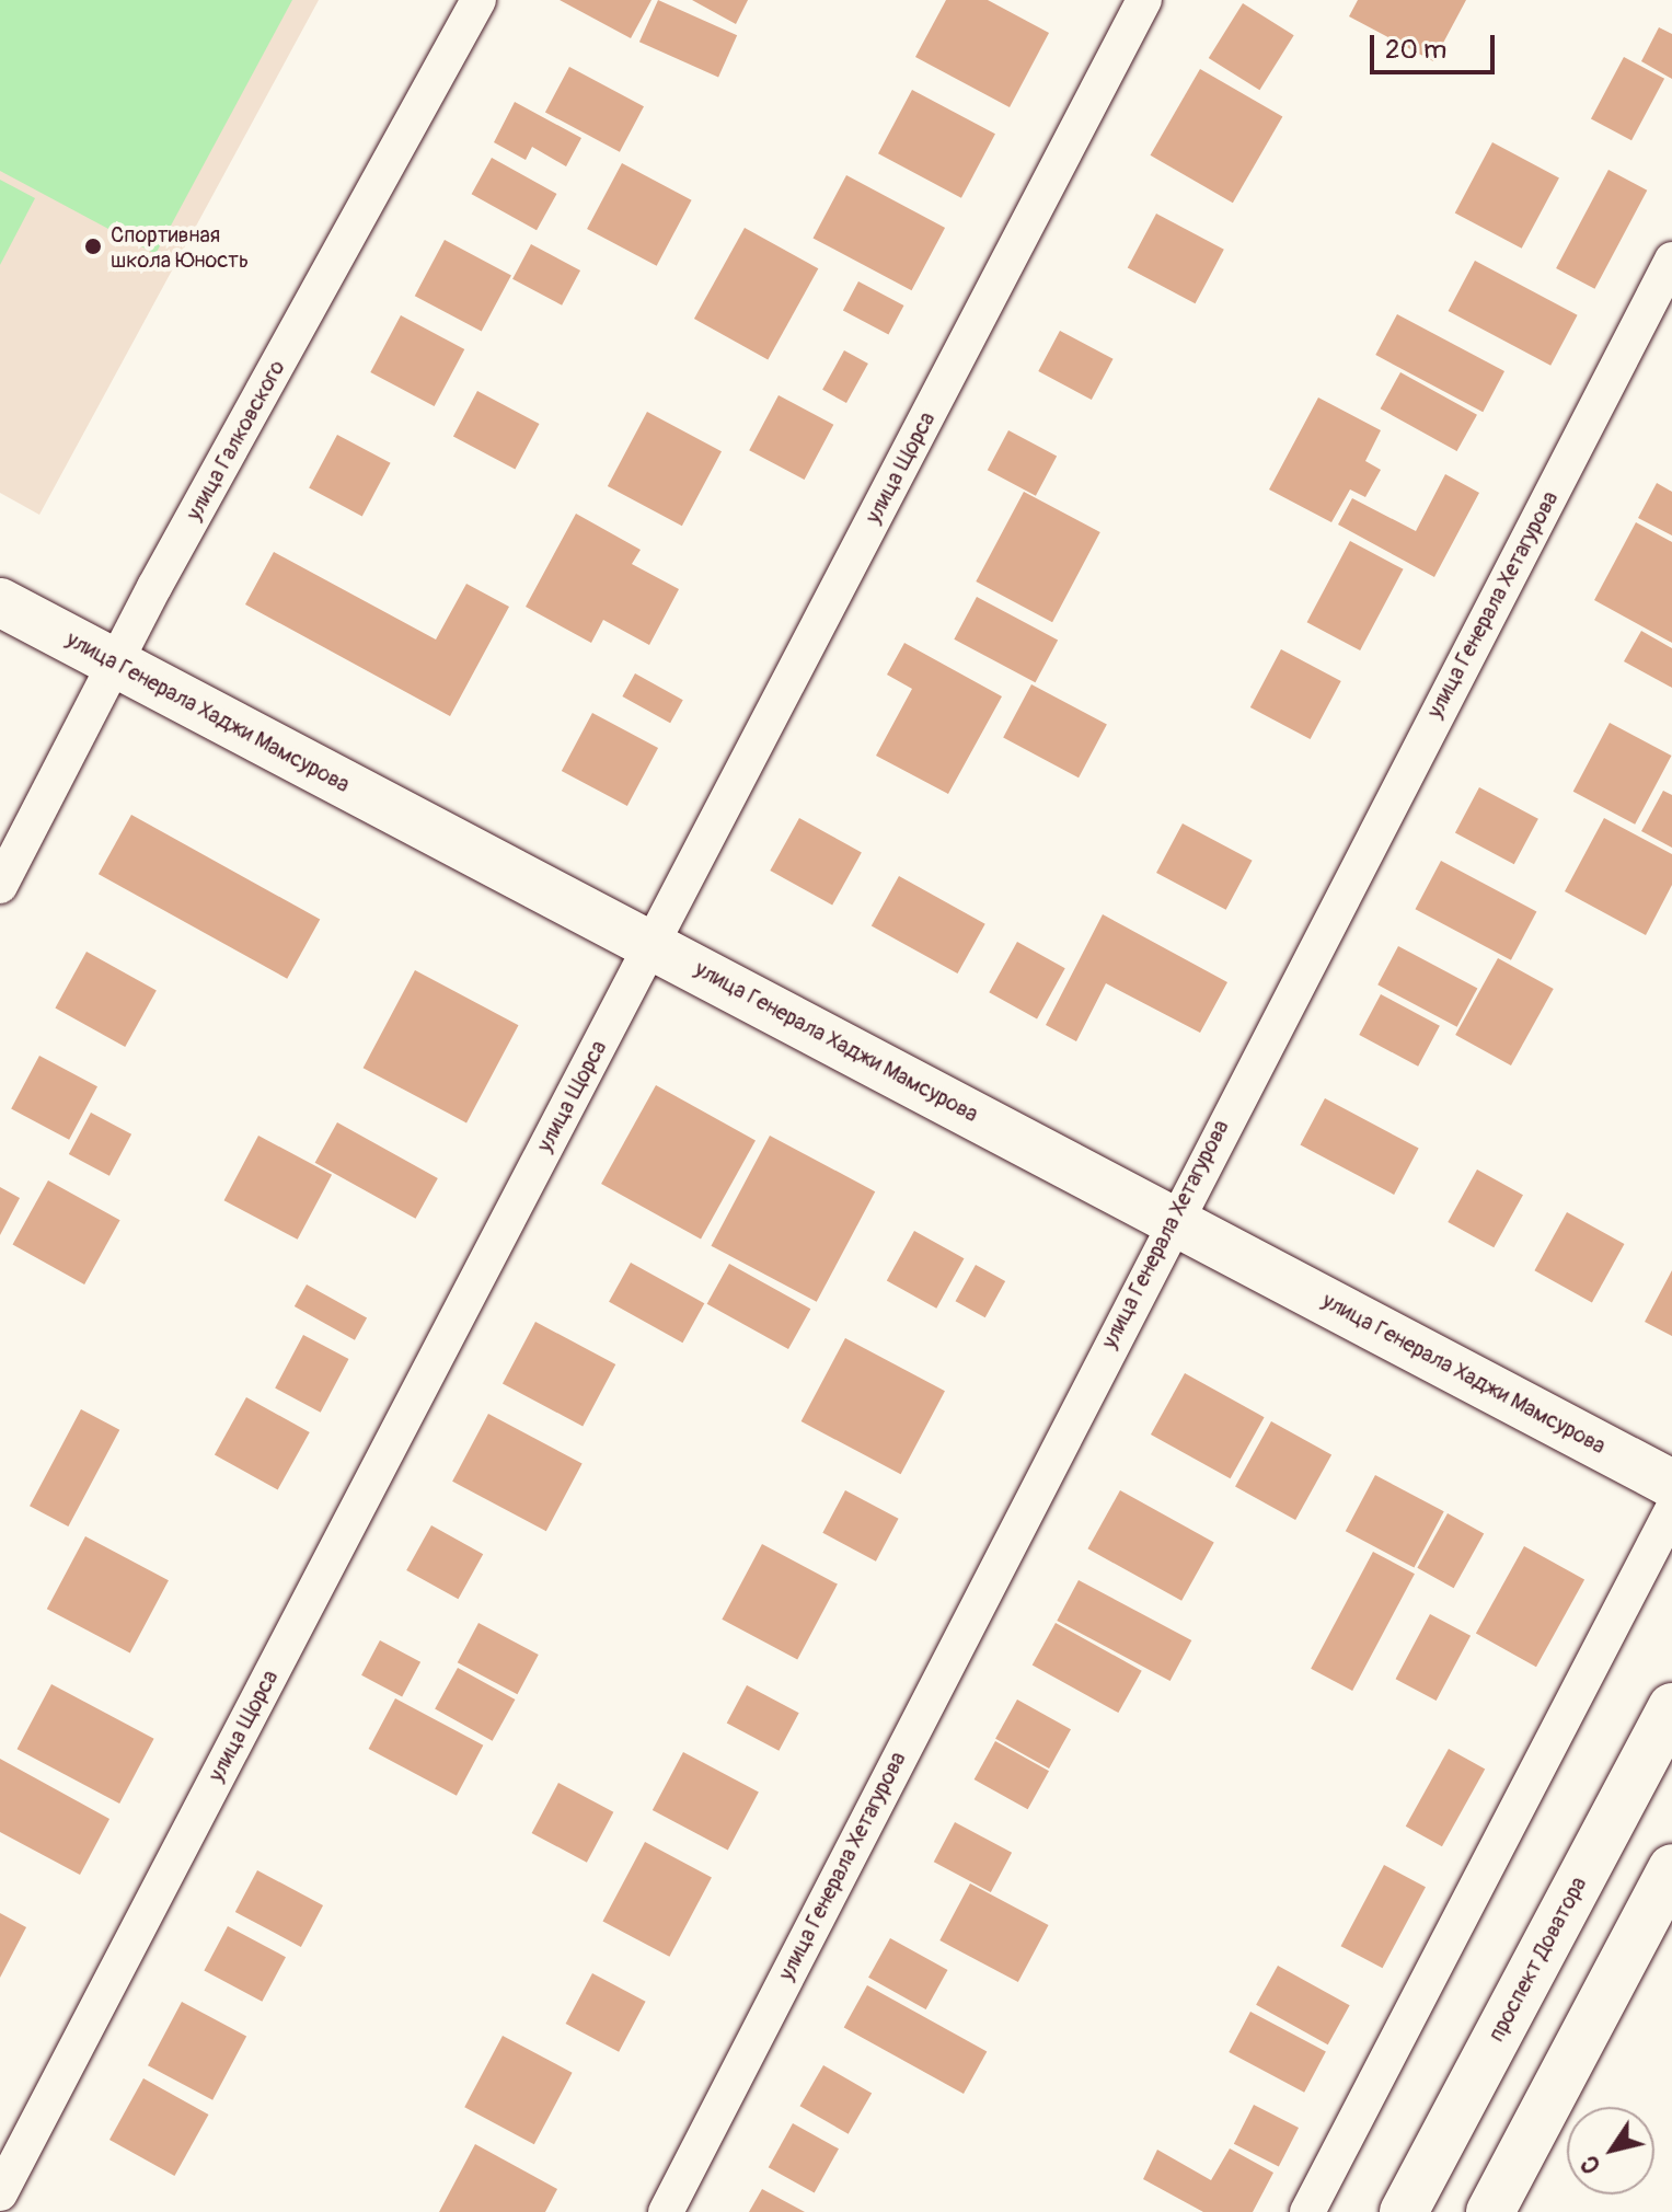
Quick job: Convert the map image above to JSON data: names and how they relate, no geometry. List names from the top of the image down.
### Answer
{
  "streets": {
    "main road": ["улица Генерала Хаджи Мамсурова", "проспект Доватора"],
    "street": ["улица Галковского", "улица Щорса", "улица Генерала Хетагурова"]
  },
  "crossings": [
    ["улица Галковского", "улица Генерала Хаджи Мамсурова"],
    ["улица Щорса", "улица Генерала Хаджи Мамсурова"],
    ["улица Генерала Хетагурова", "улица Генерала Хаджи Мамсурова"]
  ],
  "places": ["Спортивная школа Юность"],
  "scale_bar": "20 m",
  "north": "bottom left"
}
